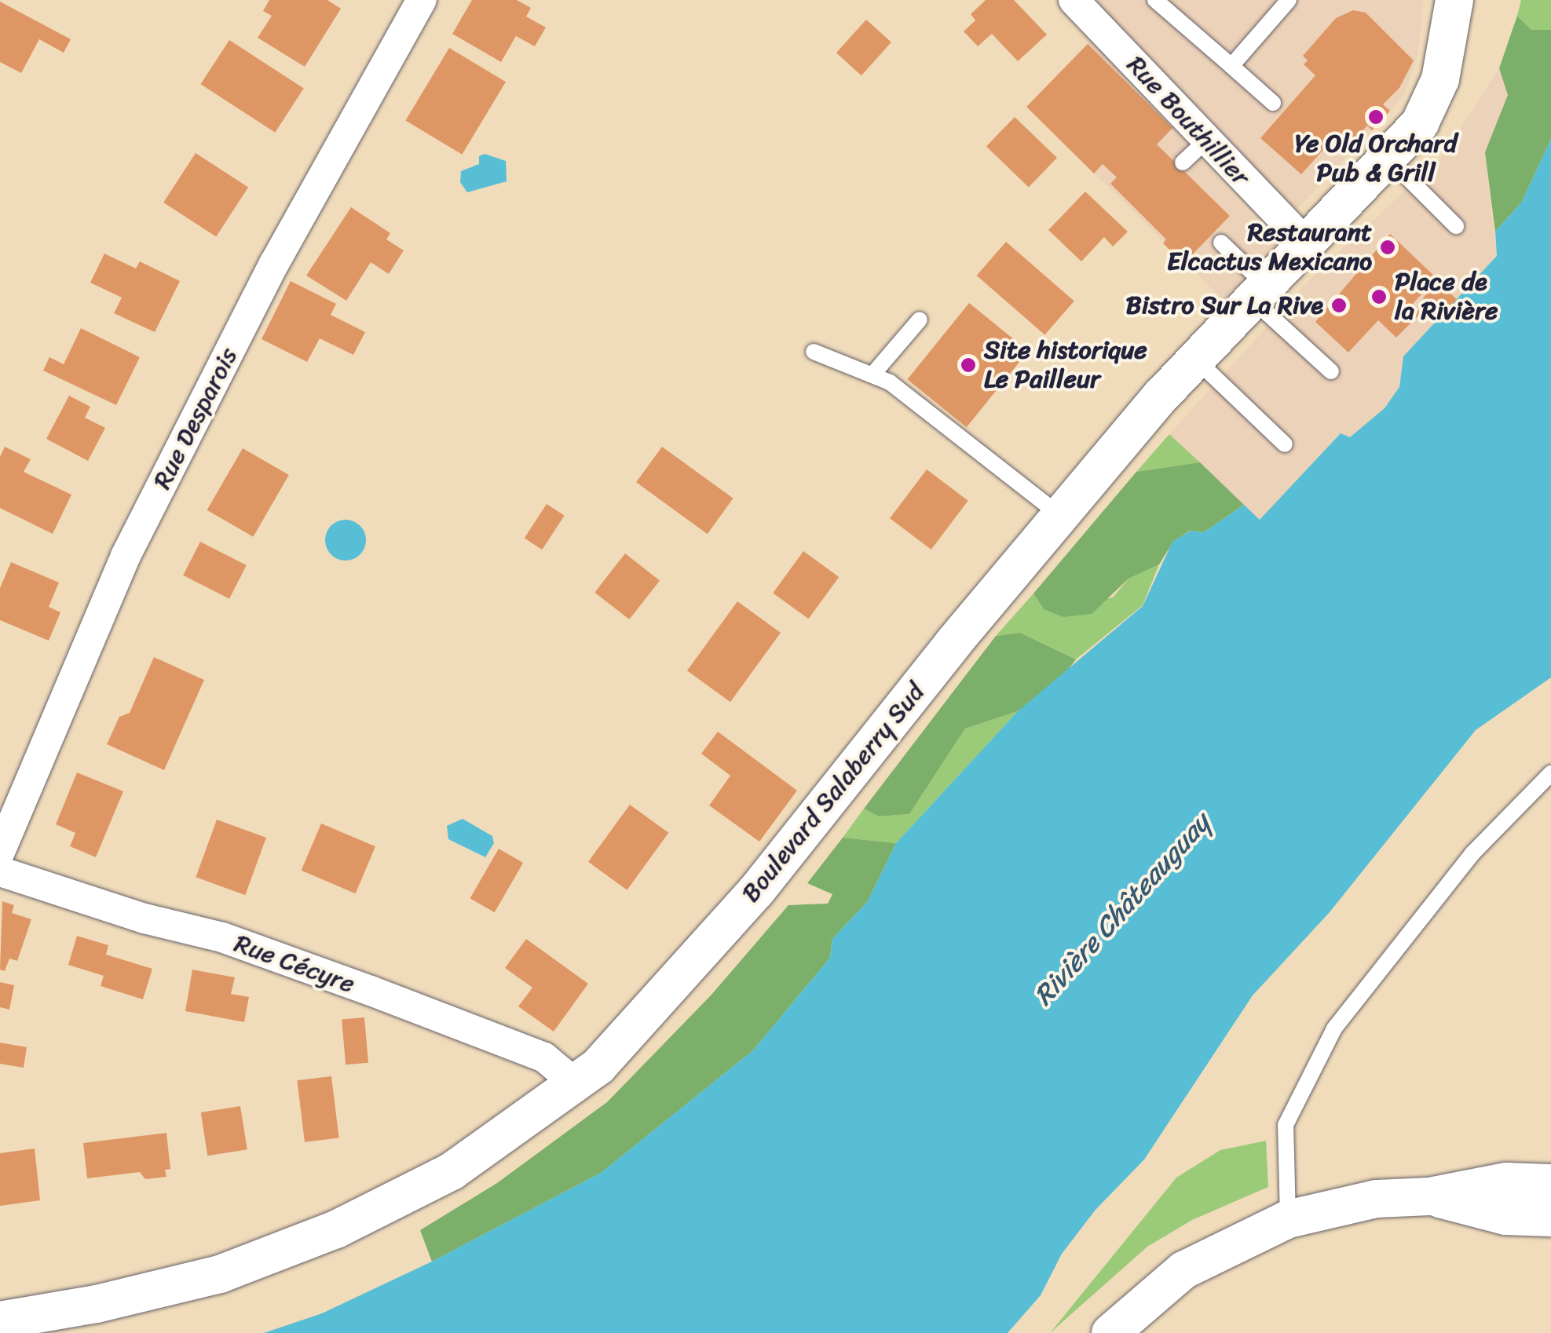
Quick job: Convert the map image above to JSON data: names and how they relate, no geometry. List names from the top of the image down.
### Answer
{
  "streets": {
    "street": [
      "Rue Bouthillier",
      "Rue Desparois",
      "Boulevard Salaberry Sud",
      "Rue Cécyre"
    ]
  },
  "crossings": [
    ["Rue Bouthillier", "Boulevard Salaberry Sud"],
    ["Boulevard Salaberry Sud", "Rue Cécyre"]
  ],
  "water": ["Rivière Châteauguay"],
  "places": [
    "Ye Old Orchard Pub & Grill",
    "Restaurant Elcactus Mexicano",
    "Place de la Rivière",
    "Bistro Sur La Rive",
    "Site historique Le Pailleur"
  ]
}
